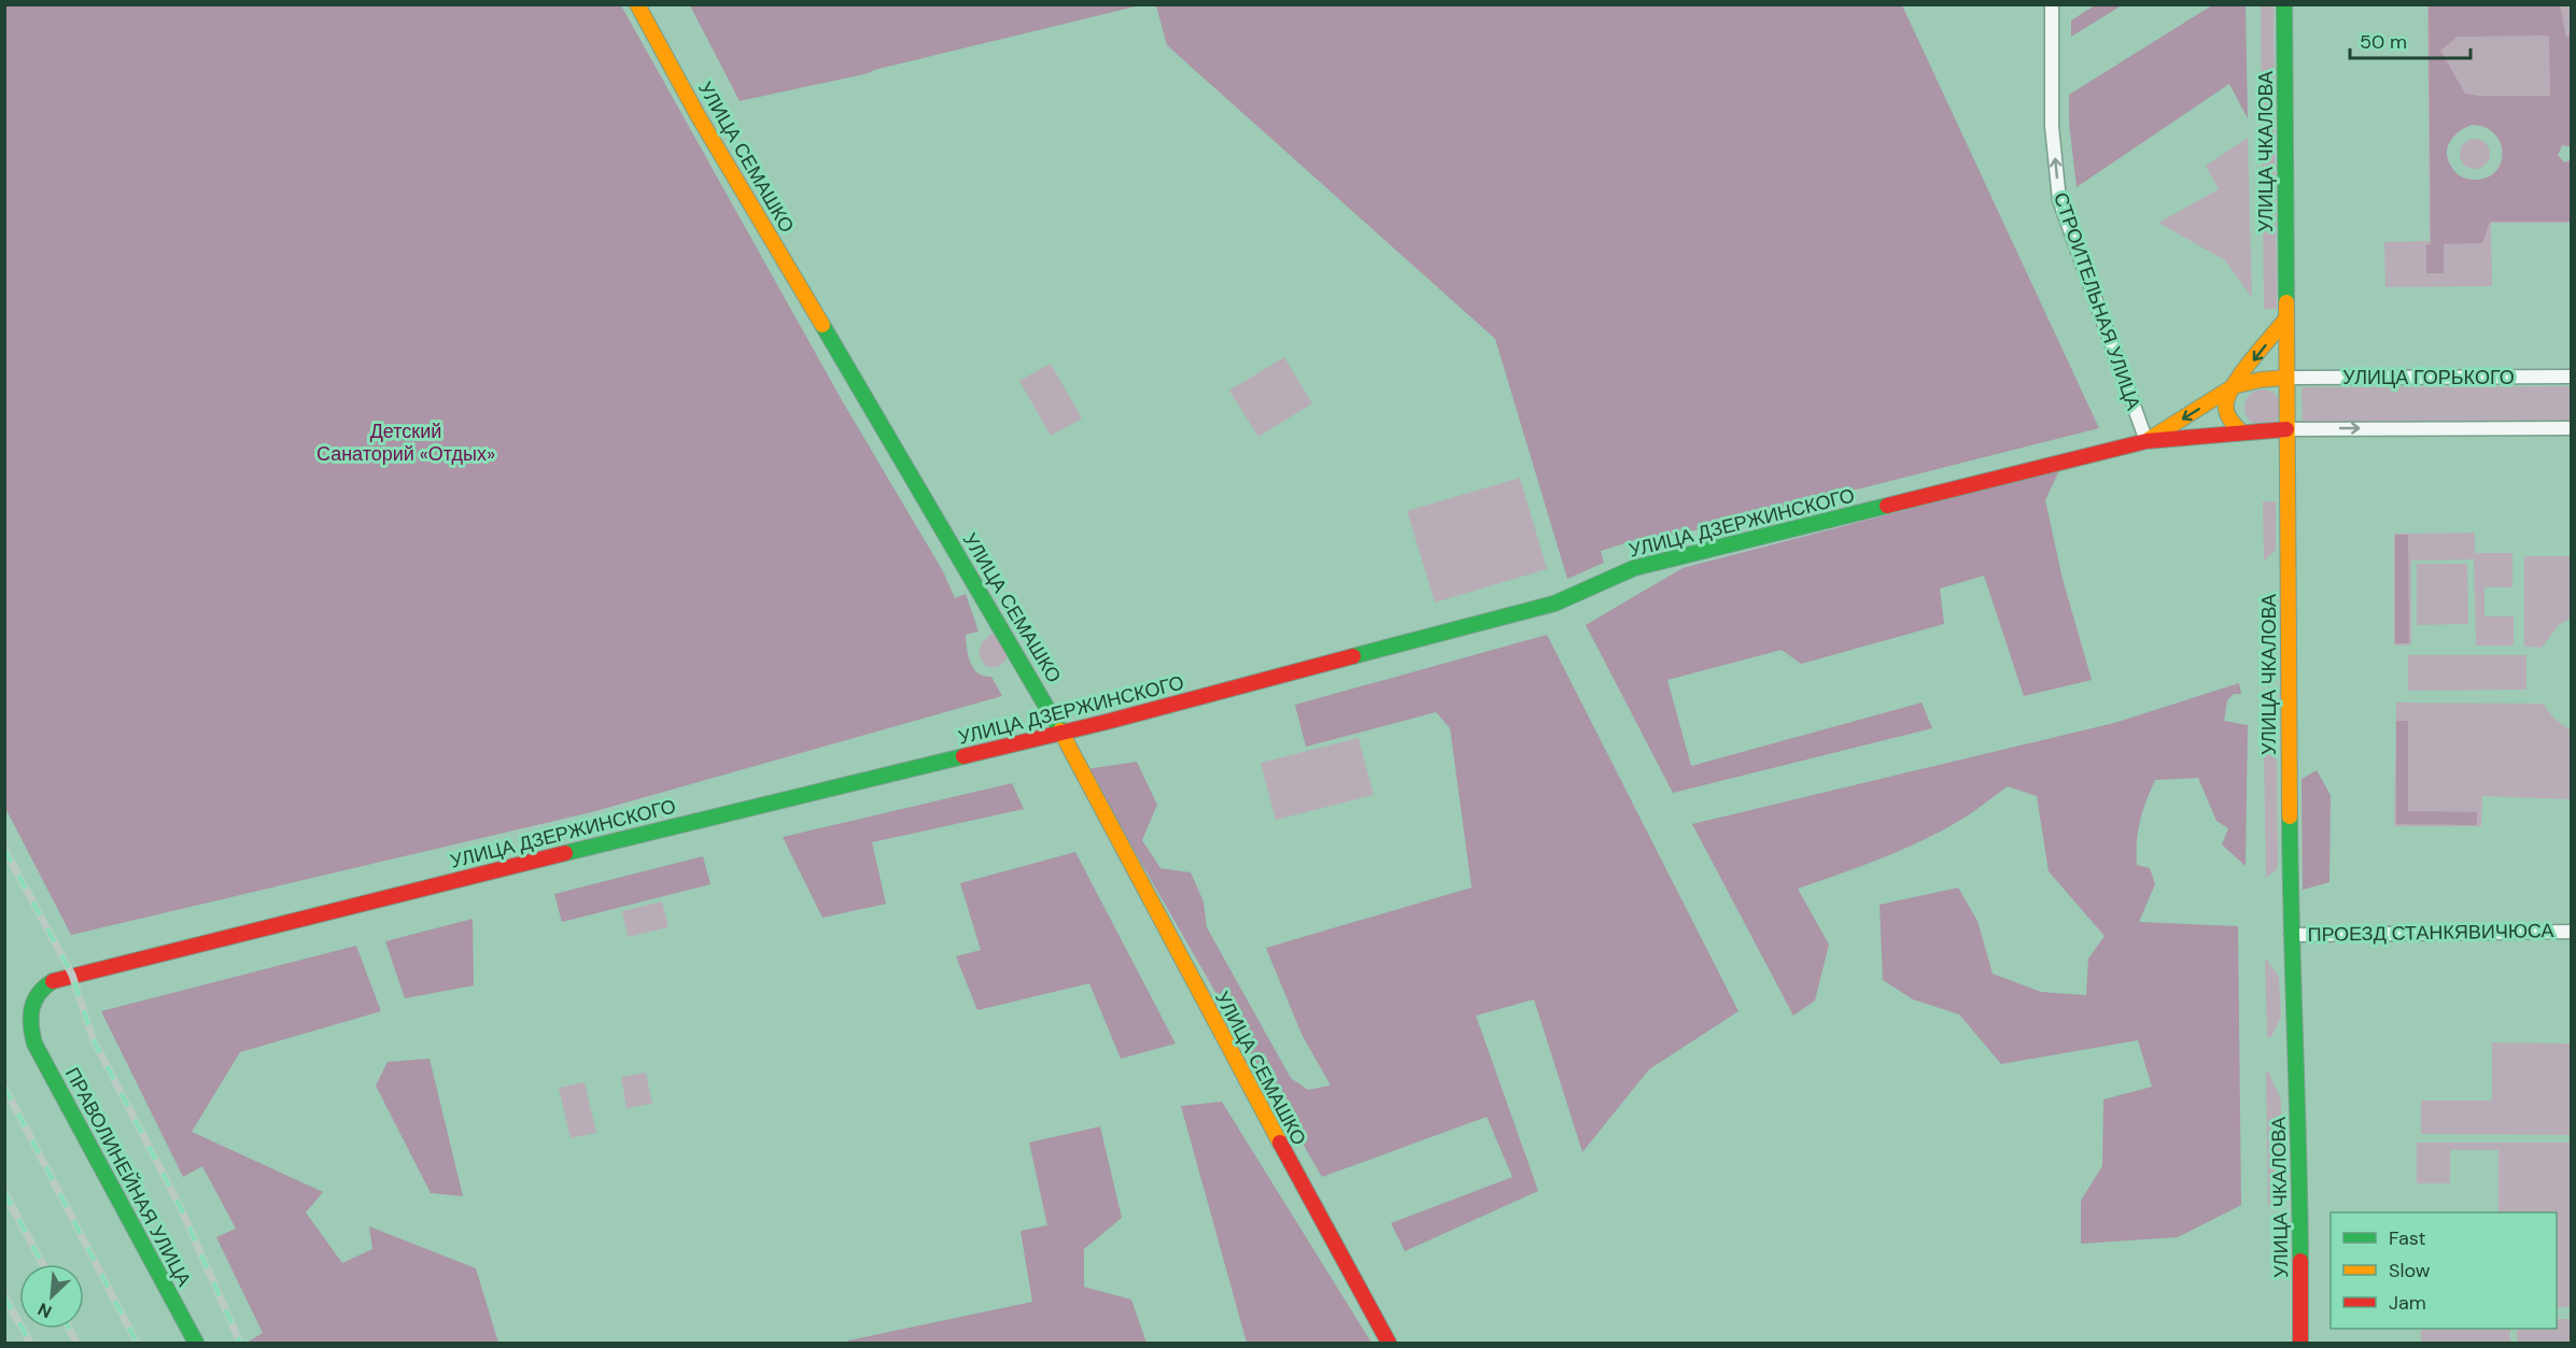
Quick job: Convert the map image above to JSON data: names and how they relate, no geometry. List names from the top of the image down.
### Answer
{
  "streets": {
    "main road": [
      "УЛИЦА ЧКАЛОВА",
      "УЛИЦА СЕМАШКО",
      "УЛИЦА ДЗЕРЖИНСКОГО",
      "ПРАВОЛИНЕЙНАЯ УЛИЦА"
    ],
    "street": ["СТРОИТЕЛЬНАЯ УЛИЦА", "УЛИЦА ГОРЬКОГО", "ПРОЕЗД СТАНКЯВИЧЮСА"]
  },
  "crossings": [
    ["УЛИЦА ЧКАЛОВА", "УЛИЦА ГОРЬКОГО"],
    ["УЛИЦА ЧКАЛОВА", "УЛИЦА ДЗЕРЖИНСКОГО"],
    ["УЛИЦА ЧКАЛОВА", "ПРОЕЗД СТАНКЯВИЧЮСА"],
    ["УЛИЦА СЕМАШКО", "УЛИЦА ДЗЕРЖИНСКОГО"],
    ["СТРОИТЕЛЬНАЯ УЛИЦА", "УЛИЦА ДЗЕРЖИНСКОГО"],
    ["УЛИЦА ГОРЬКОГО", "УЛИЦА ДЗЕРЖИНСКОГО"],
    ["УЛИЦА ДЗЕРЖИНСКОГО", "ПРАВОЛИНЕЙНАЯ УЛИЦА"]
  ],
  "one_way": ["СТРОИТЕЛЬНАЯ УЛИЦА"],
  "parks": ["Детский Санаторий «Отдых»"],
  "legend": ["Fast", "Slow", "Jam"],
  "scale_bar": "50 m",
  "north": "bottom left"
}
